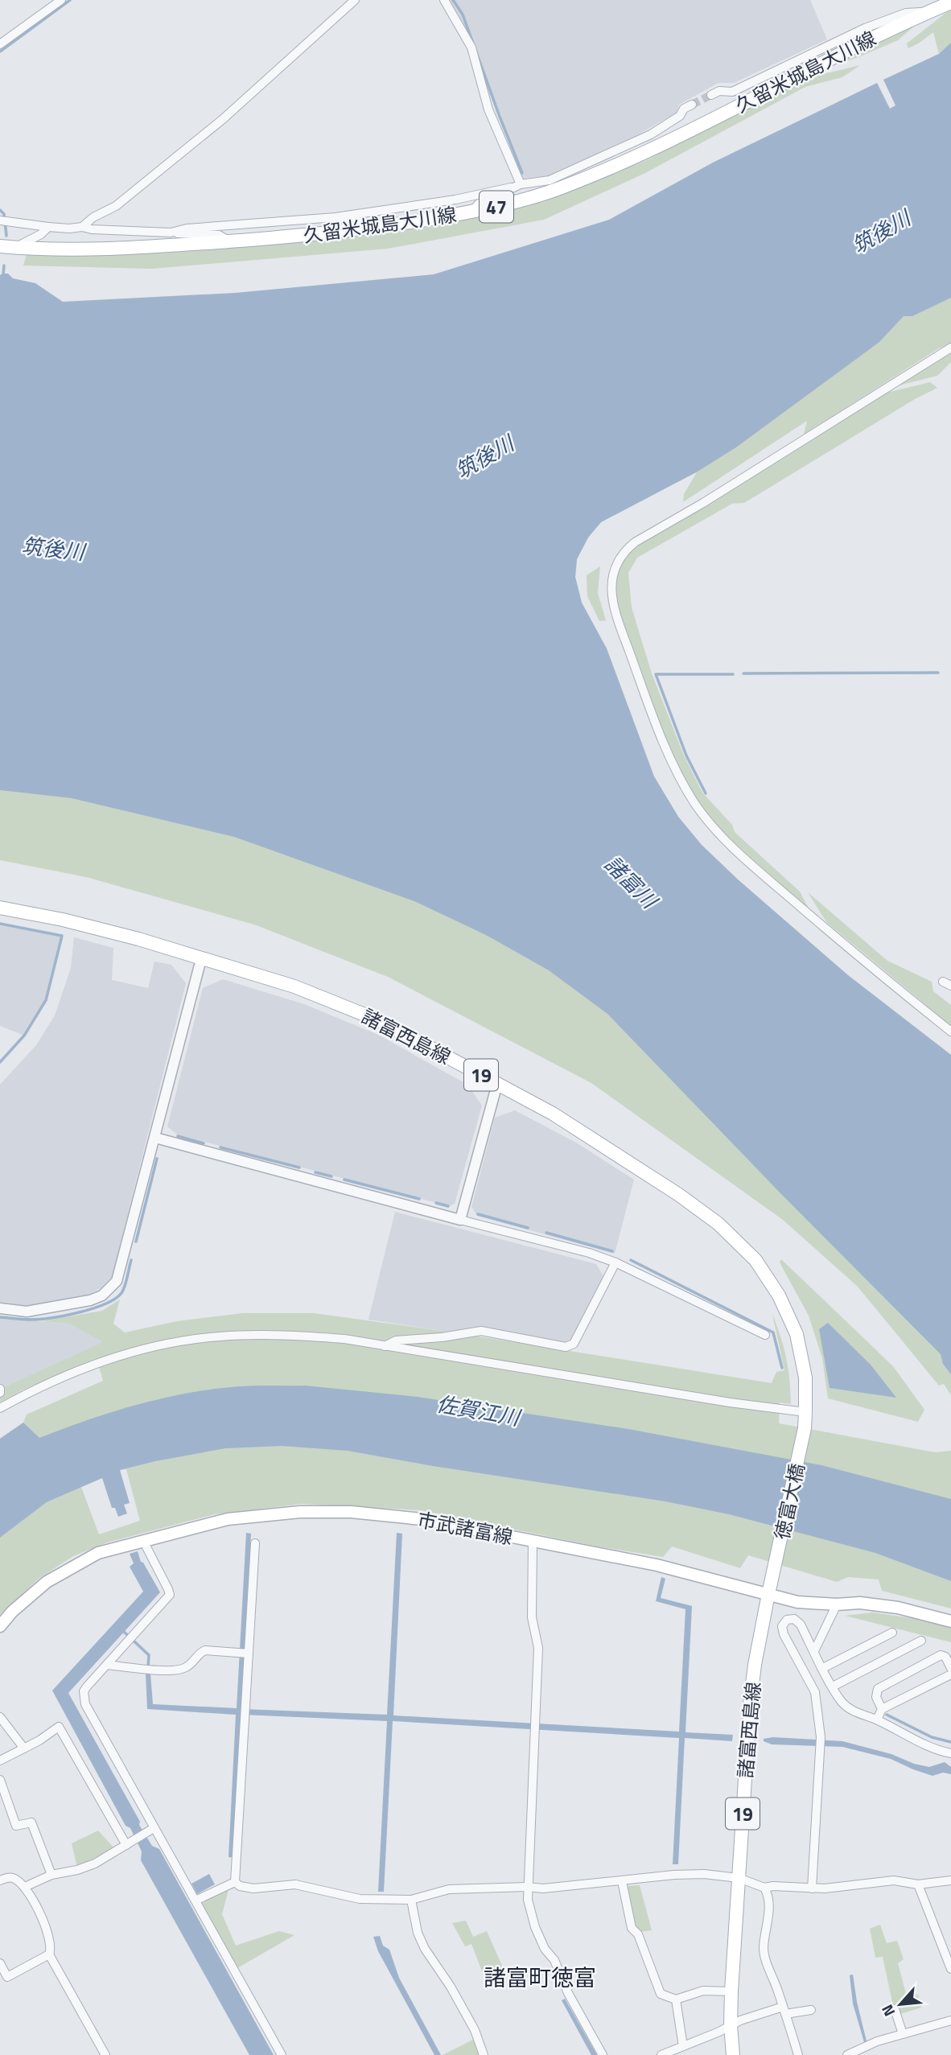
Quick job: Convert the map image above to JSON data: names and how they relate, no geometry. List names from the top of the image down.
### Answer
{
  "streets": {
    "main road": [
      "久留米城島大川線",
      "47",
      "諸富西島線",
      "19",
      "徳富大橋",
      "市武諸富線"
    ]
  },
  "crossings": [
    ["諸富西島線", "徳富大橋"],
    ["諸富西島線", "市武諸富線"]
  ],
  "districts": ["諸富町徳富"],
  "water": ["筑後川", "諸富川", "佐賀江川"],
  "north": "bottom left"
}
